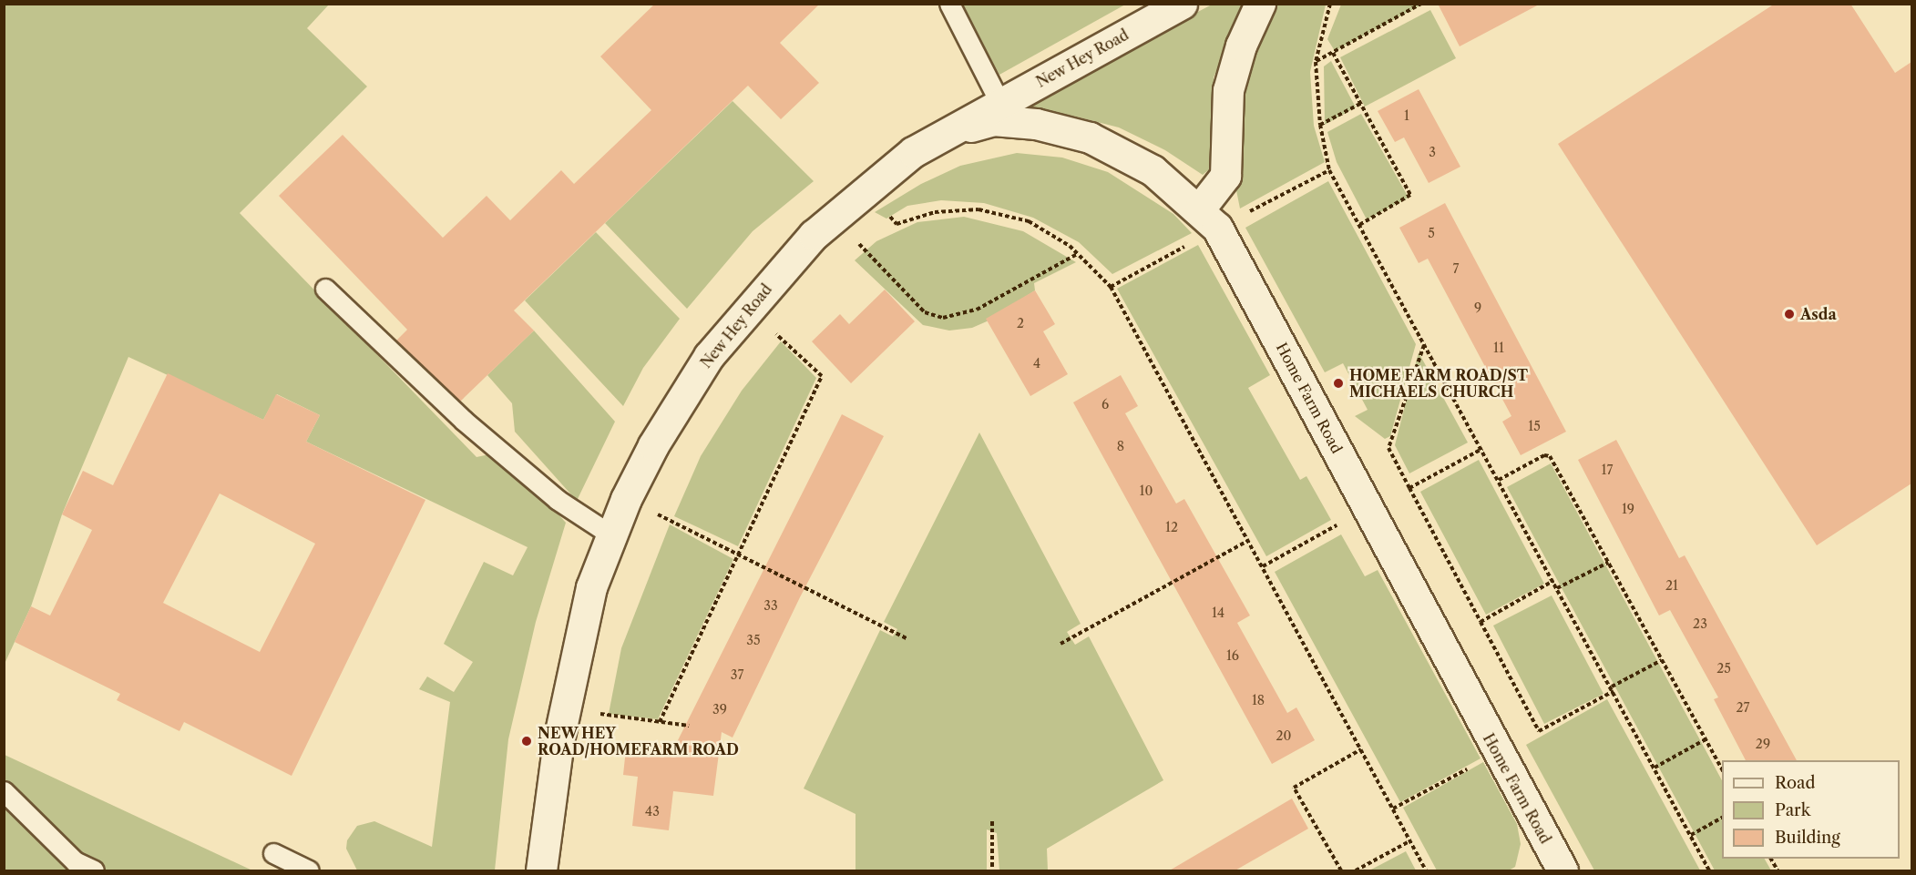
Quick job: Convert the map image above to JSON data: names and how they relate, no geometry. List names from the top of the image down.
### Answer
{
  "streets": {
    "street": ["New Hey Road", "Home Farm Road"]
  },
  "crossings": [
    ["New Hey Road", "Home Farm Road"]
  ],
  "places": ["Asda", "HOME FARM ROAD/ST MICHAELS CHURCH", "NEW HEY ROAD/HOMEFARM ROAD"],
  "house_numbers": [
    "1",
    "3",
    "5",
    "7",
    "9",
    "2",
    "11",
    "4",
    "6",
    "15",
    "8",
    "17",
    "10",
    "19",
    "12",
    "21",
    "33",
    "14",
    "23",
    "35",
    "16",
    "25",
    "37",
    "18",
    "27",
    "39",
    "20",
    "29",
    "43"
  ],
  "legend": ["Road", "Park", "Building"]
}
